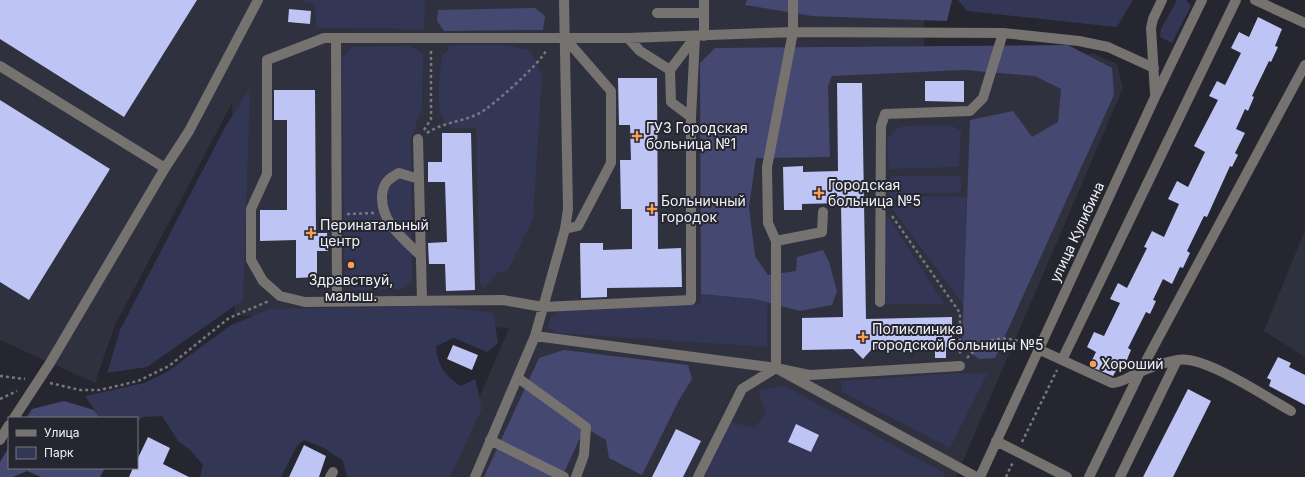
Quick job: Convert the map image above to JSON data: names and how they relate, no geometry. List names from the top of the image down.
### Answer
{
  "streets": {
    "street": ["улица Кулибина"]
  },
  "places": {
    "health": [
      "ГУЗ Городская больница №1",
      "Городская больница №5",
      "Больничный городок",
      "Перинатальный центр",
      "Поликлиника городской больницы №5"
    ],
    "other": ["Здравствуй, малыш.", "Хороший"]
  },
  "legend": ["Улица", "Парк"]
}
